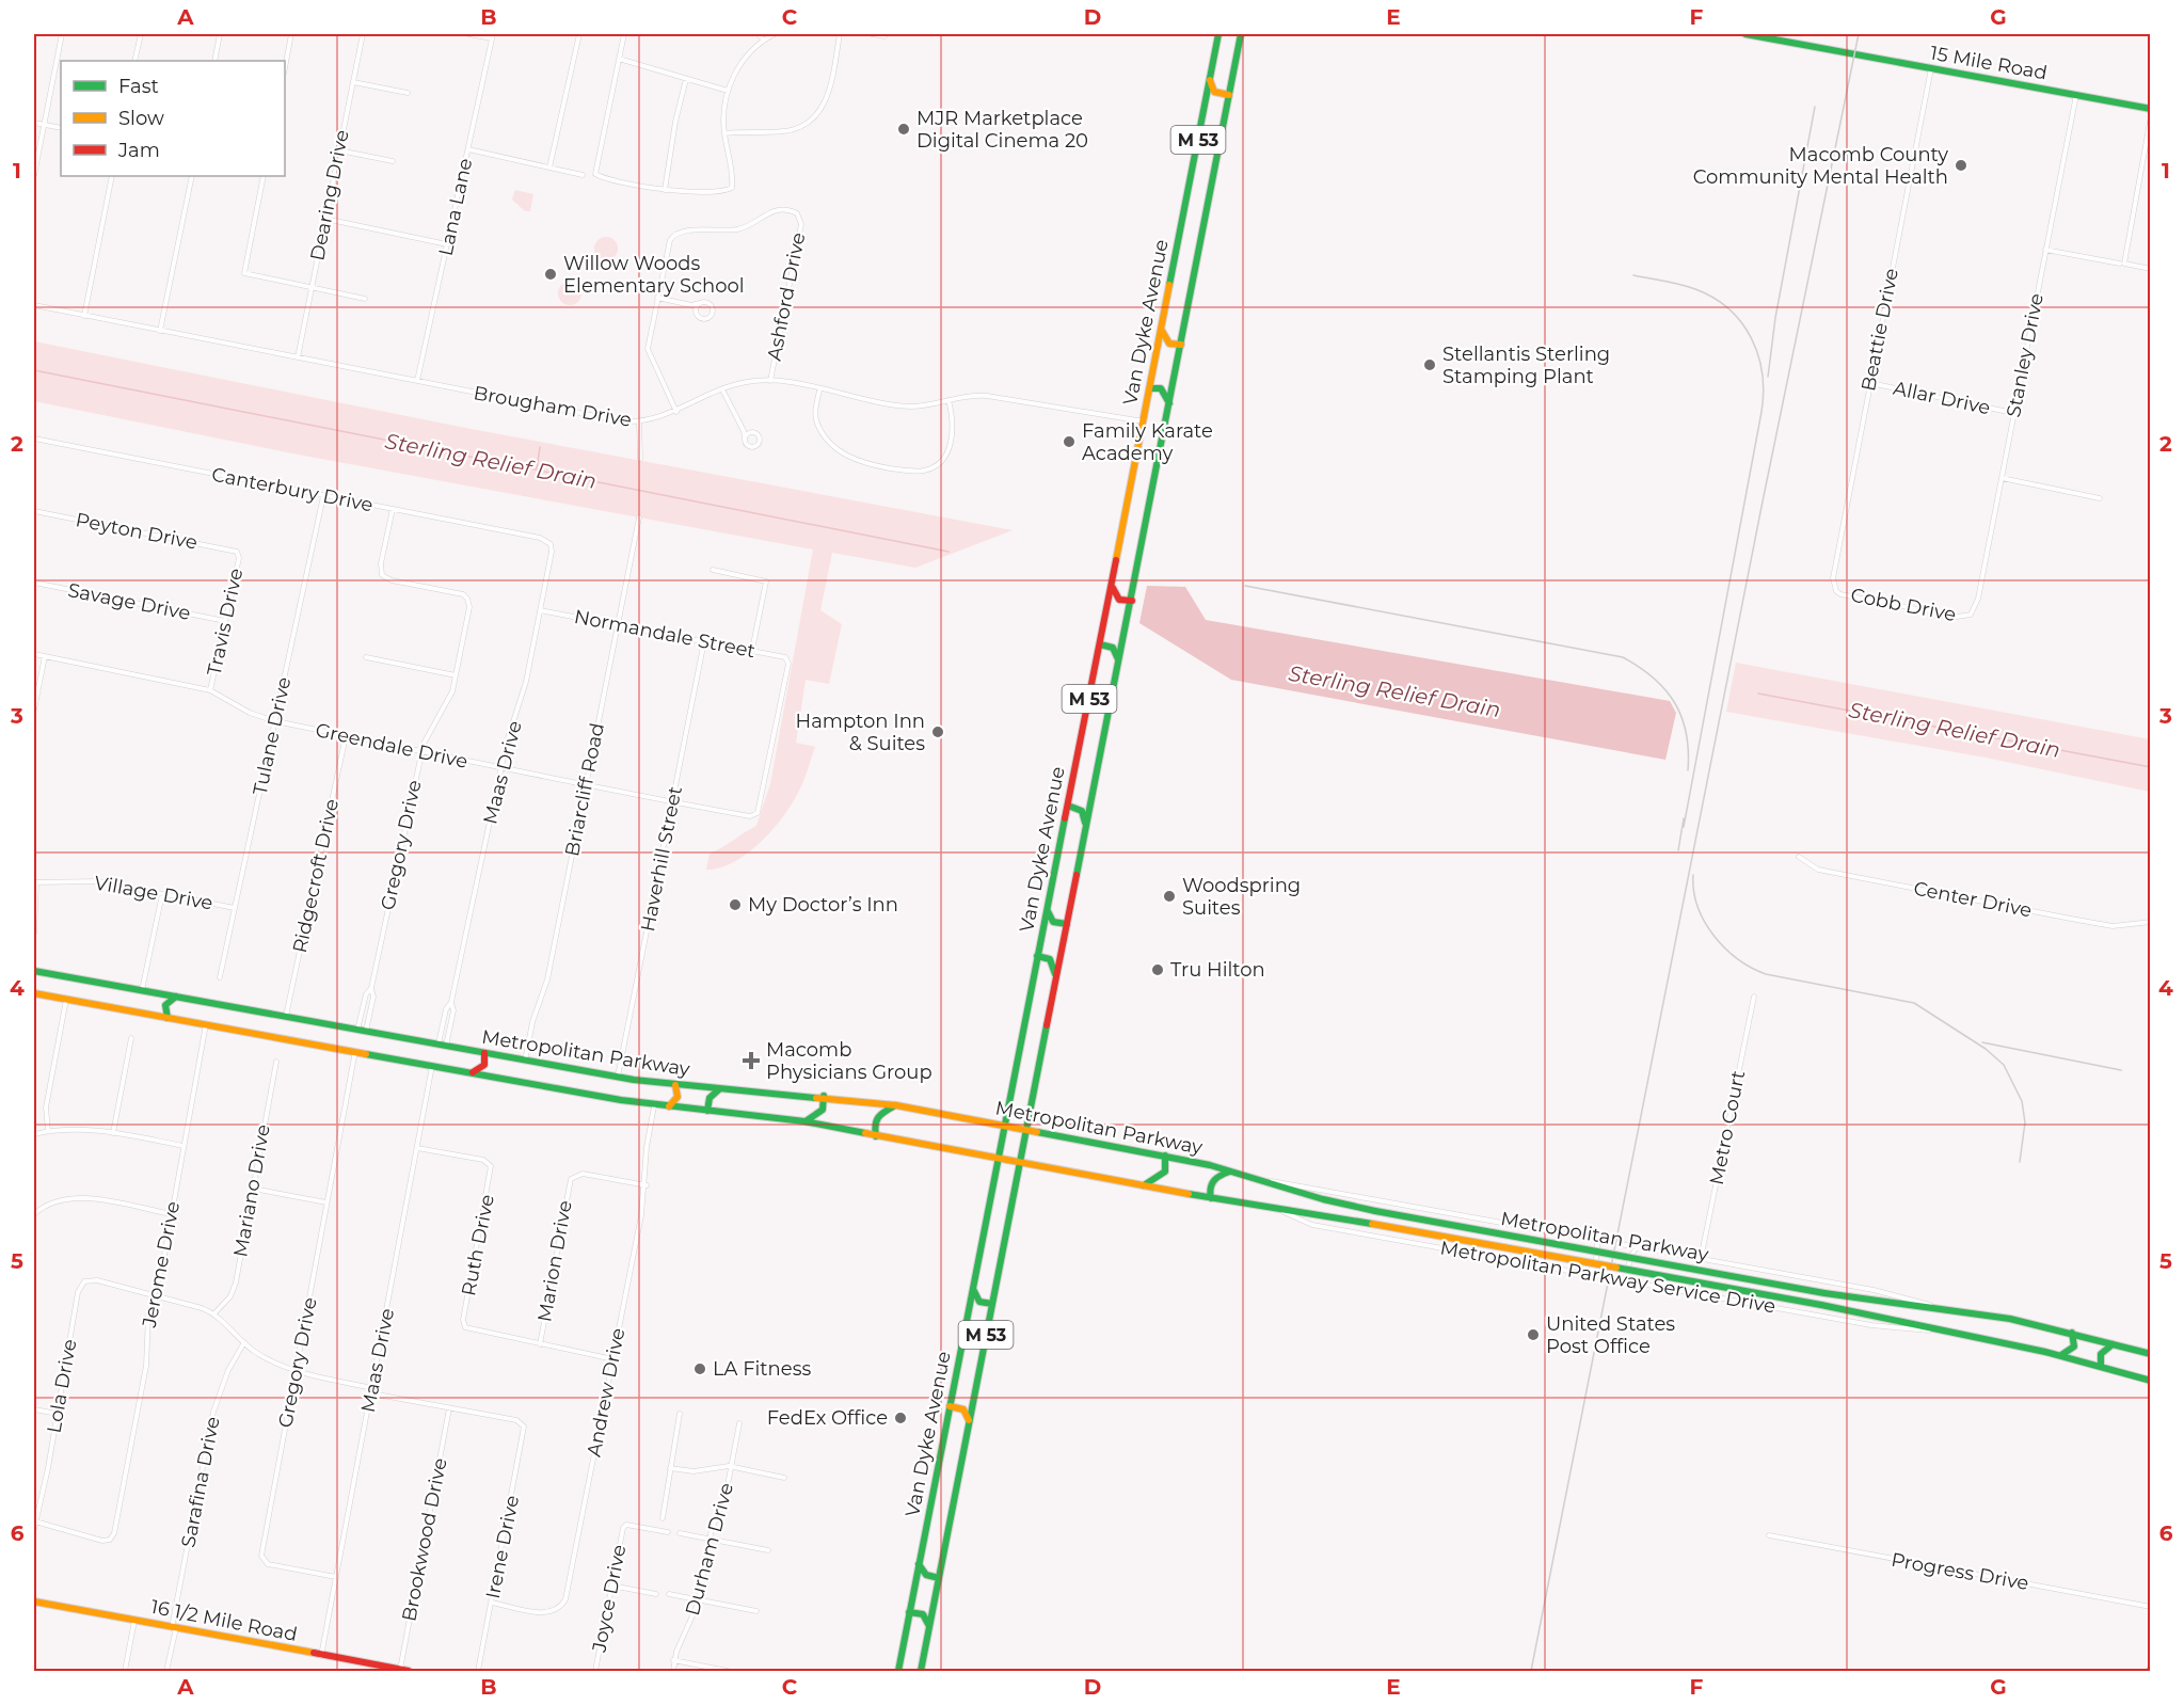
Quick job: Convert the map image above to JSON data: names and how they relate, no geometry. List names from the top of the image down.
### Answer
{
  "streets": {
    "main road": [
      "15 Mile Road",
      "M 53",
      "Van Dyke Avenue",
      "Metropolitan Parkway",
      "16 1/2 Mile Road"
    ],
    "street": [
      "Dearing Drive",
      "Lana Lane",
      "Ashford Drive",
      "Beattie Drive",
      "Stanley Drive",
      "Allar Drive",
      "Brougham Drive",
      "Canterbury Drive",
      "Peyton Drive",
      "Savage Drive",
      "Cobb Drive",
      "Travis Drive",
      "Normandale Street",
      "Tulane Drive",
      "Greendale Drive",
      "Maas Drive",
      "Briarcliff Road",
      "Gregory Drive",
      "Haverhill Street",
      "Ridgecroft Drive",
      "Village Drive",
      "Center Drive",
      "Metro Court",
      "Mariano Drive",
      "Ruth Drive",
      "Marion Drive",
      "Jerome Drive",
      "Metropolitan Parkway Service Drive",
      "Lola Drive",
      "Andrew Drive",
      "Sarafina Drive",
      "Brookwood Drive",
      "Irene Drive",
      "Durham Drive",
      "Progress Drive",
      "Joyce Drive"
    ]
  },
  "crossings": [
    ["15 Mile Road", "Beattie Drive"],
    ["15 Mile Road", "Stanley Drive"],
    ["Dearing Drive", "Brougham Drive"],
    ["Lana Lane", "Brougham Drive"],
    ["Ashford Drive", "Brougham Drive"],
    ["Van Dyke Avenue", "Brougham Drive"],
    ["Van Dyke Avenue", "Metropolitan Parkway"],
    ["Beattie Drive", "Allar Drive"],
    ["Beattie Drive", "Cobb Drive"],
    ["Stanley Drive", "Allar Drive"],
    ["Stanley Drive", "Cobb Drive"],
    ["Canterbury Drive", "Tulane Drive"],
    ["Canterbury Drive", "Maas Drive"],
    ["Canterbury Drive", "Gregory Drive"],
    ["Peyton Drive", "Travis Drive"],
    ["Savage Drive", "Travis Drive"],
    ["Travis Drive", "Greendale Drive"],
    ["Normandale Street", "Greendale Drive"],
    ["Normandale Street", "Maas Drive"],
    ["Normandale Street", "Briarcliff Road"],
    ["Normandale Street", "Haverhill Street"],
    ["Tulane Drive", "Greendale Drive"],
    ["Tulane Drive", "Village Drive"],
    ["Greendale Drive", "Maas Drive"],
    ["Greendale Drive", "Briarcliff Road"],
    ["Greendale Drive", "Gregory Drive"],
    ["Greendale Drive", "Haverhill Street"],
    ["Greendale Drive", "Ridgecroft Drive"],
    ["Maas Drive", "Gregory Drive"],
    ["Maas Drive", "Metropolitan Parkway"],
    ["Maas Drive", "Ruth Drive"],
    ["Maas Drive", "16 1/2 Mile Road"],
    ["Briarcliff Road", "Metropolitan Parkway"],
    ["Gregory Drive", "Metropolitan Parkway"],
    ["Haverhill Street", "Metropolitan Parkway"],
    ["Ridgecroft Drive", "Metropolitan Parkway"],
    ["Metropolitan Parkway", "Jerome Drive"],
    ["Metropolitan Parkway", "Metropolitan Parkway Service Drive"],
    ["Metropolitan Parkway", "Andrew Drive"],
    ["Metro Court", "Metropolitan Parkway Service Drive"],
    ["Ruth Drive", "Marion Drive"],
    ["Marion Drive", "Andrew Drive"],
    ["Jerome Drive", "Lola Drive"],
    ["Andrew Drive", "Irene Drive"],
    ["Sarafina Drive", "16 1/2 Mile Road"],
    ["Brookwood Drive", "Irene Drive"],
    ["Brookwood Drive", "16 1/2 Mile Road"]
  ],
  "water": ["Sterling Relief Drain"],
  "places": {
    "other": [
      "MJR Marketplace Digital Cinema 20",
      "Macomb County Community Mental Health",
      "Willow Woods Elementary School",
      "Stellantis Sterling Stamping Plant",
      "Family Karate Academy",
      "Hampton Inn & Suites",
      "Woodspring Suites",
      "My Doctor’s Inn",
      "Tru Hilton",
      "United States Post Office",
      "LA Fitness",
      "FedEx Office"
    ],
    "health": ["Macomb Physicians Group"]
  },
  "legend": ["Fast", "Slow", "Jam"],
  "grid": {
    "columns": [
      "A",
      "B",
      "C",
      "D",
      "E",
      "F",
      "G"
    ],
    "rows": [
      "1",
      "2",
      "3",
      "4",
      "5",
      "6"
    ]
  }
}
